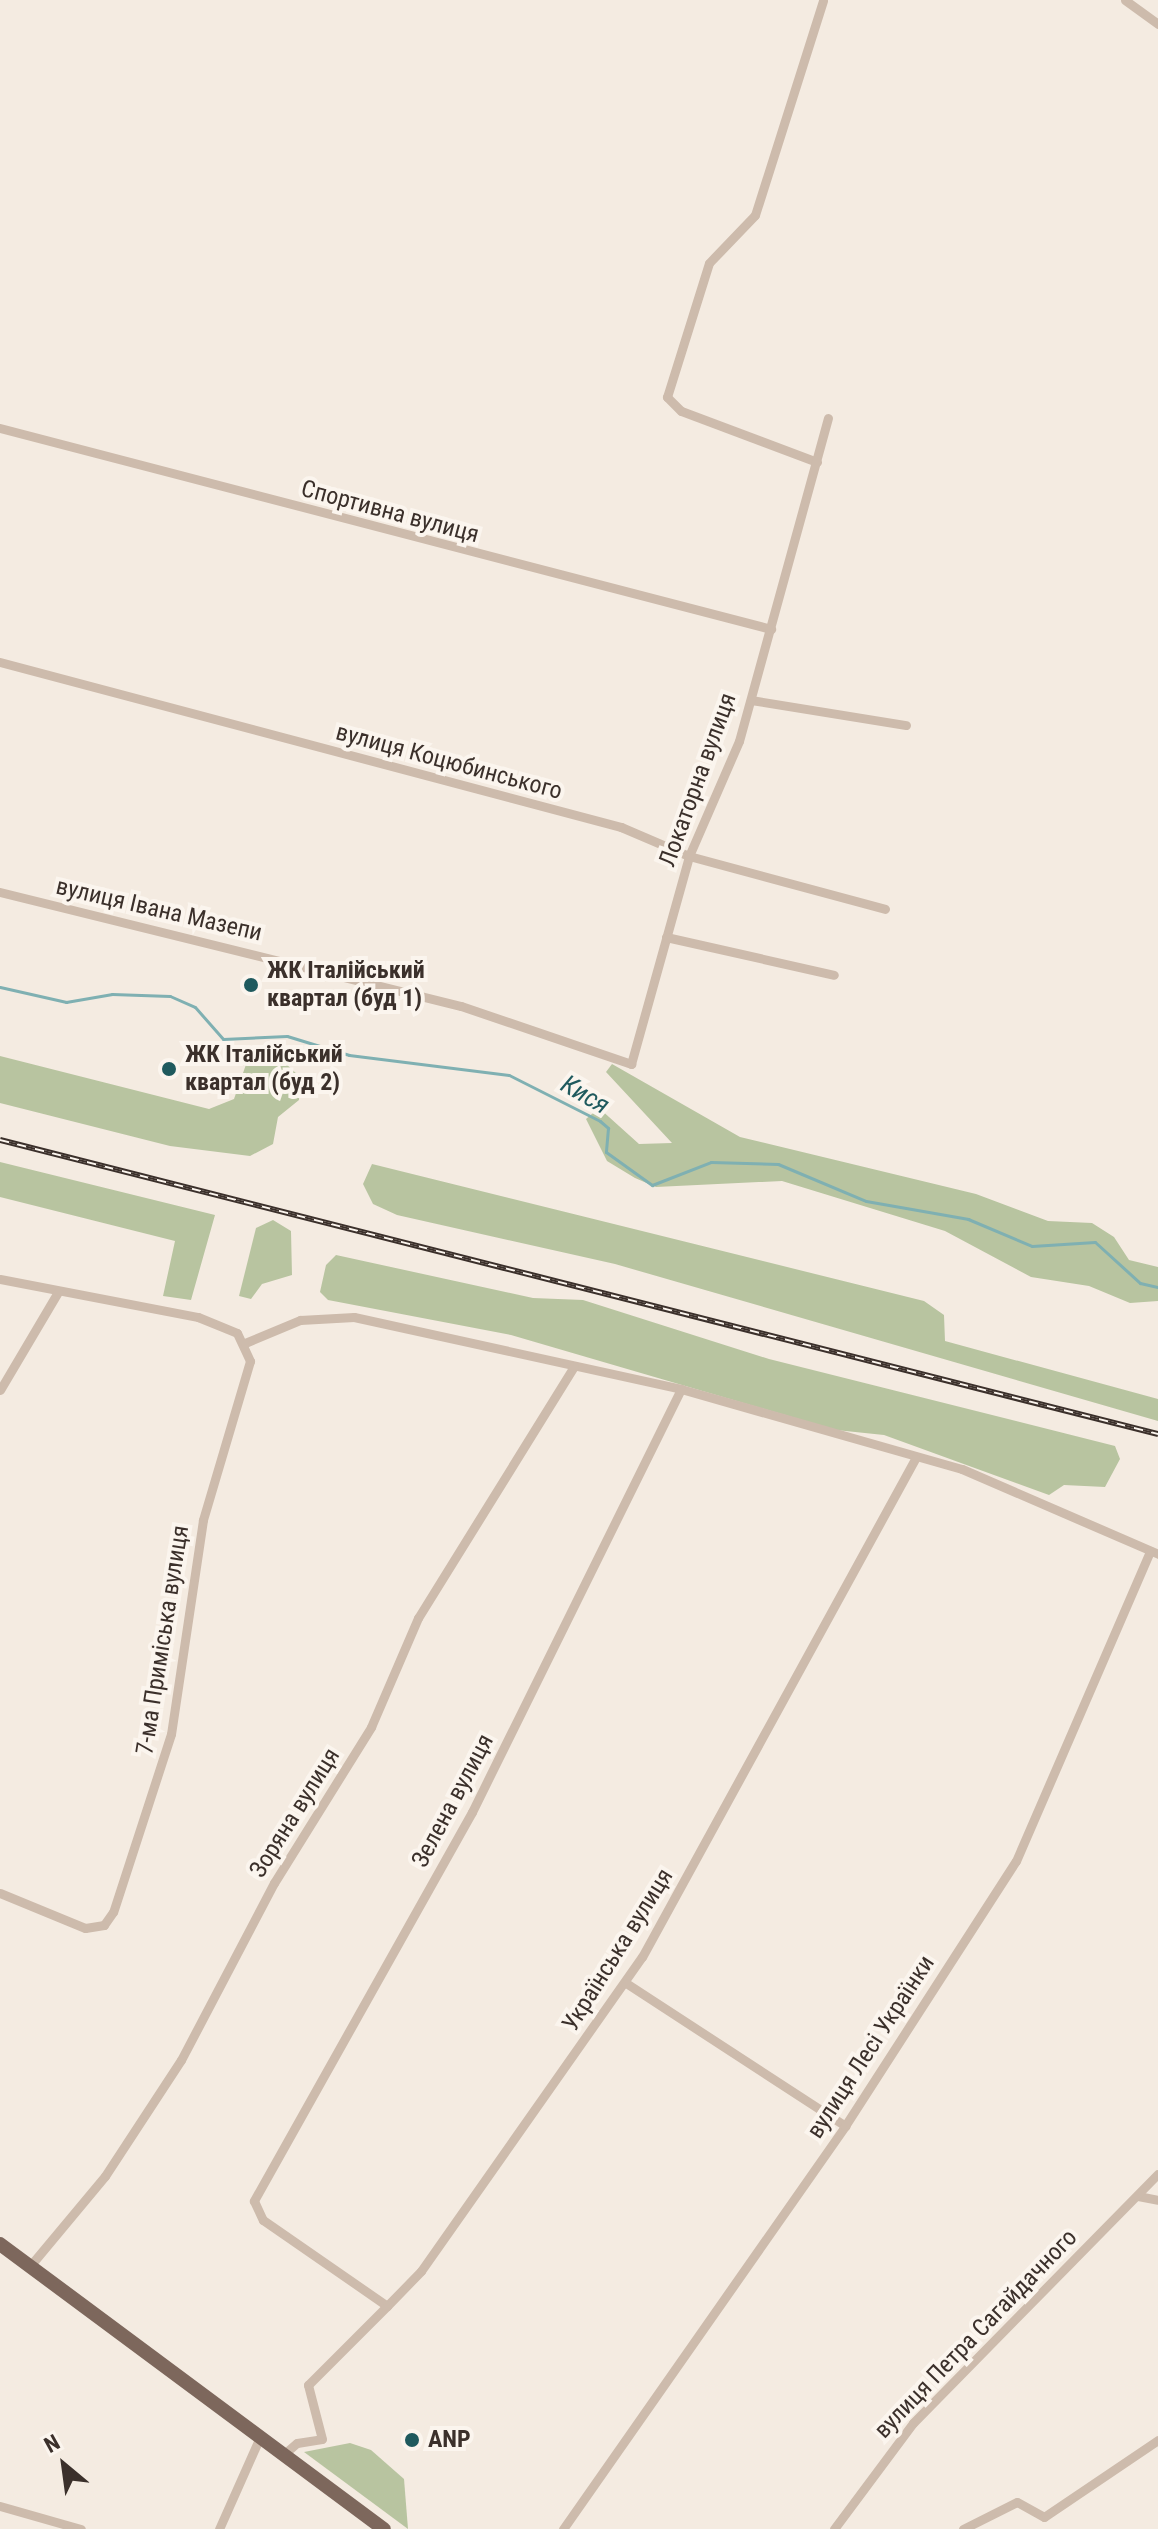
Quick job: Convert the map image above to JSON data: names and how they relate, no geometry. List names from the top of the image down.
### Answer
{
  "streets": {
    "street": [
      "Спортивна вулиця",
      "вулиця Коцюбинського",
      "Локаторна вулиця",
      "вулиця Івана Мазепи",
      "7-ма Приміська вулиця",
      "Зелена вулиця",
      "Зоряна вулиця",
      "Українська вулиця",
      "вулиця Лесі Українки",
      "вулиця Петра Сагайдачного"
    ]
  },
  "crossings": [
    ["Спортивна вулиця", "Локаторна вулиця"],
    ["вулиця Коцюбинського", "Локаторна вулиця"],
    ["Локаторна вулиця", "вулиця Івана Мазепи"],
    ["Зелена вулиця", "Українська вулиця"]
  ],
  "water": ["Кися"],
  "places": ["ЖК Італійський квартал (буд 1)", "ЖК Італійський квартал (буд 2)", "ANP"],
  "north": "top left"
}
